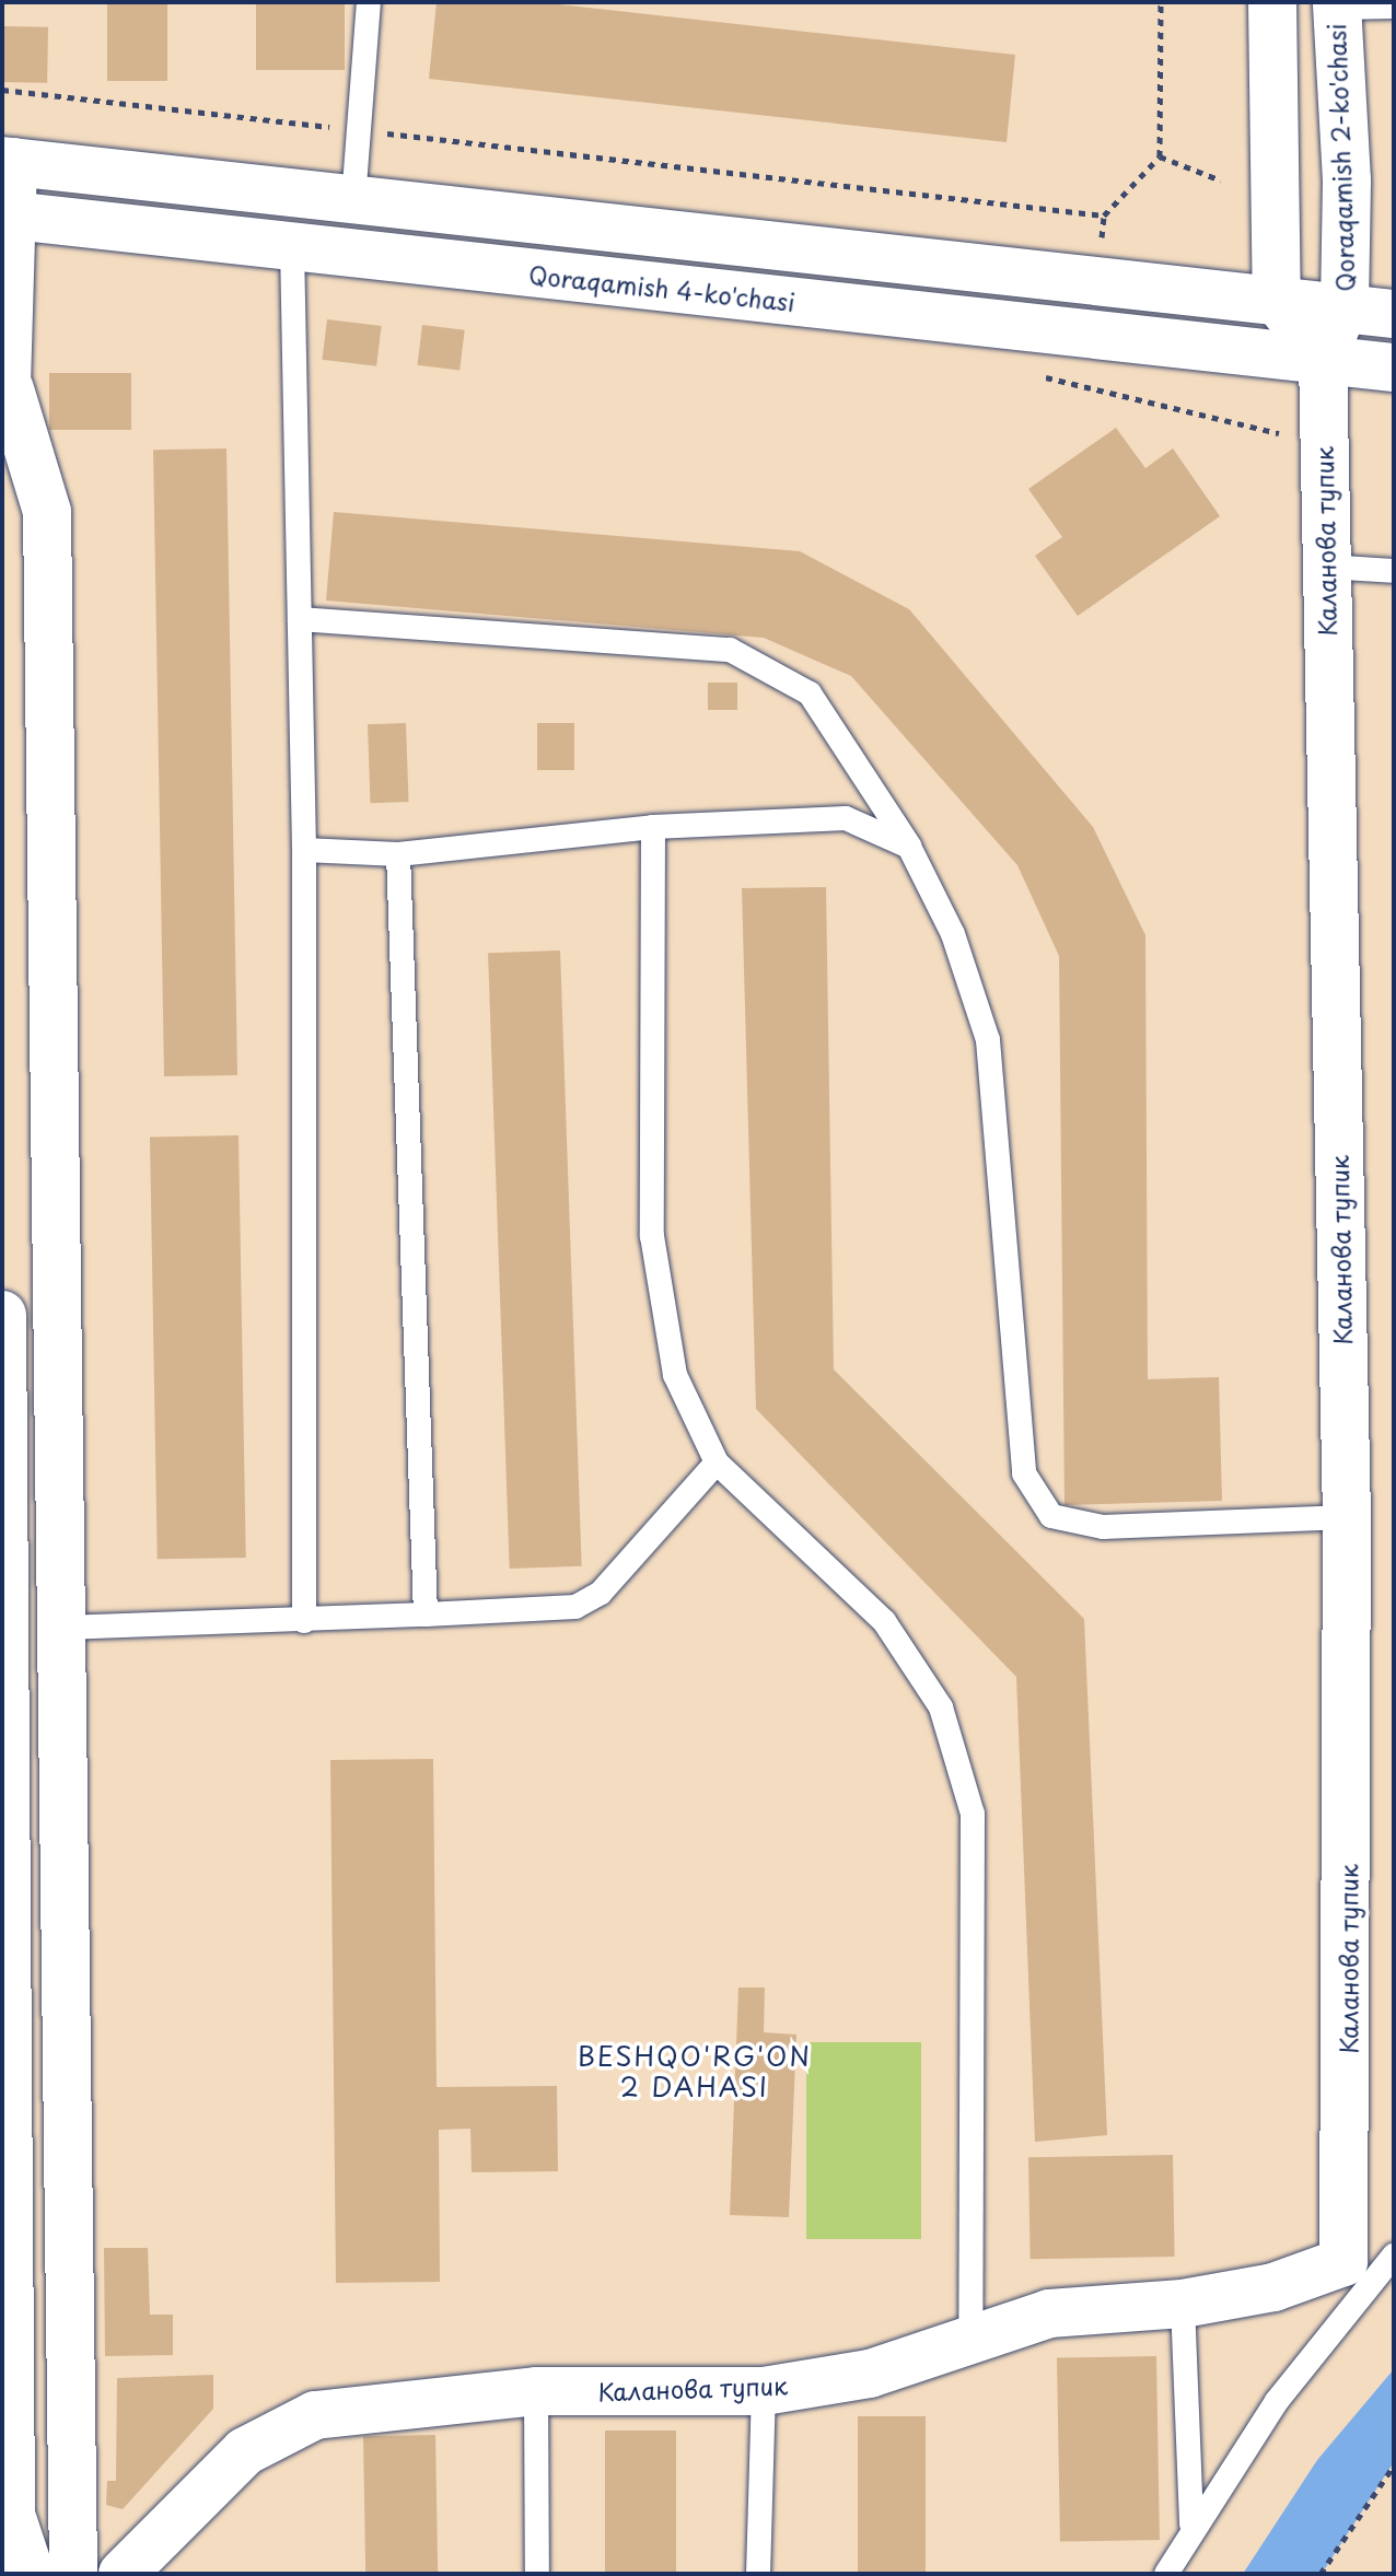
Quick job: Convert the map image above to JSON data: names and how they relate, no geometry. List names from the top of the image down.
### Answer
{
  "streets": {
    "street": ["Qoraqamish 2-ko'chasi", "Qoraqamish 4-ko'chasi", "Каланова тупик"]
  },
  "crossings": [
    ["Qoraqamish 2-ko'chasi", "Qoraqamish 4-ko'chasi"],
    ["Qoraqamish 2-ko'chasi", "Каланова тупик"],
    ["Qoraqamish 4-ko'chasi", "Каланова тупик"]
  ],
  "districts": ["BESHQO'RG'ON 2 DAHASI"]
}
